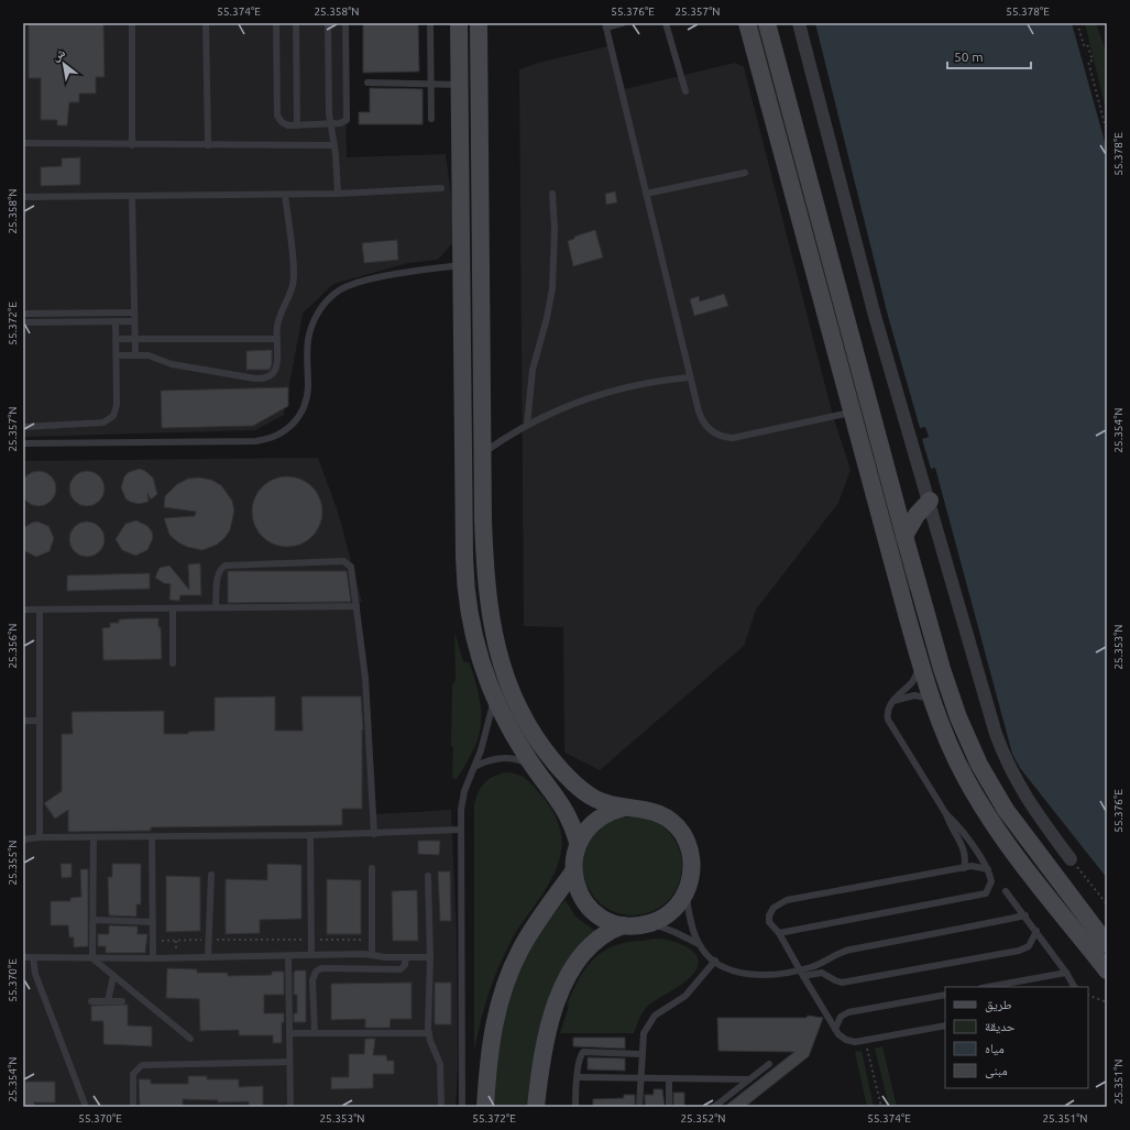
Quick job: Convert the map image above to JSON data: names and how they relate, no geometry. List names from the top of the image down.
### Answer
{
  "legend": [
    "طريق",
    "حديقة",
    "مياه",
    "مبنى"
  ],
  "scale_bar": "50 m",
  "north": "top left",
  "coordinates": [
    "55.374°E",
    "25.358°N",
    "55.376°E",
    "25.357°N",
    "55.378°E",
    "55.372°E",
    "25.354°N",
    "25.356°N",
    "25.353°N",
    "25.355°N",
    "55.370°E",
    "25.351°N",
    "25.352°N"
  ]
}
